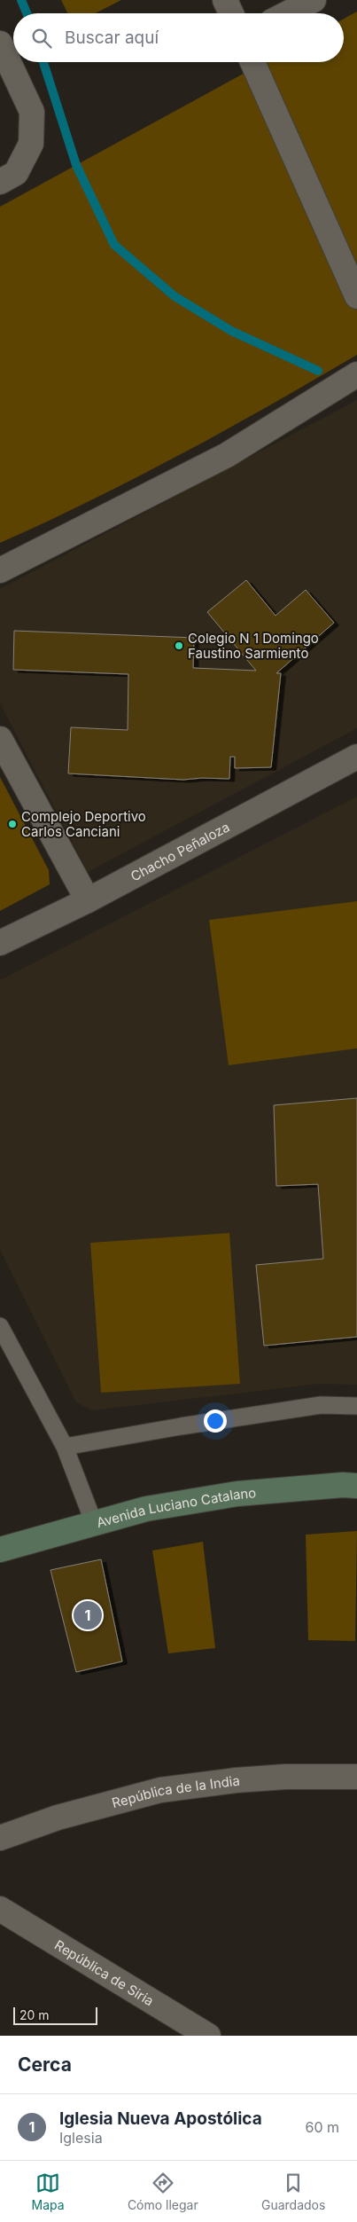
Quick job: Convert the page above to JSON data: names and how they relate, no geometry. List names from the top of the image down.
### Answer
{
  "streets": {
    "main road": ["Avenida Luciano Catalano"],
    "street": ["Chacho Peñaloza", "República de la India", "República de Siria"]
  },
  "places": ["Colegio N 1 Domingo Faustino Sarmiento", "Complejo Deportivo Carlos Canciani"],
  "scale_bar": "20 m",
  "page": {
    "search": "Buscar aquí",
    "pins": "1",
    "scale": "20 m",
    "heading": "Cerca",
    "list": [
      {
        "mark": "1",
        "name": "Iglesia Nueva Apostólica",
        "note": "Iglesia",
        "value": "60 m"
      }
    ],
    "nav": ["Mapa", "Cómo llegar", "Guardados"]
  }
}
